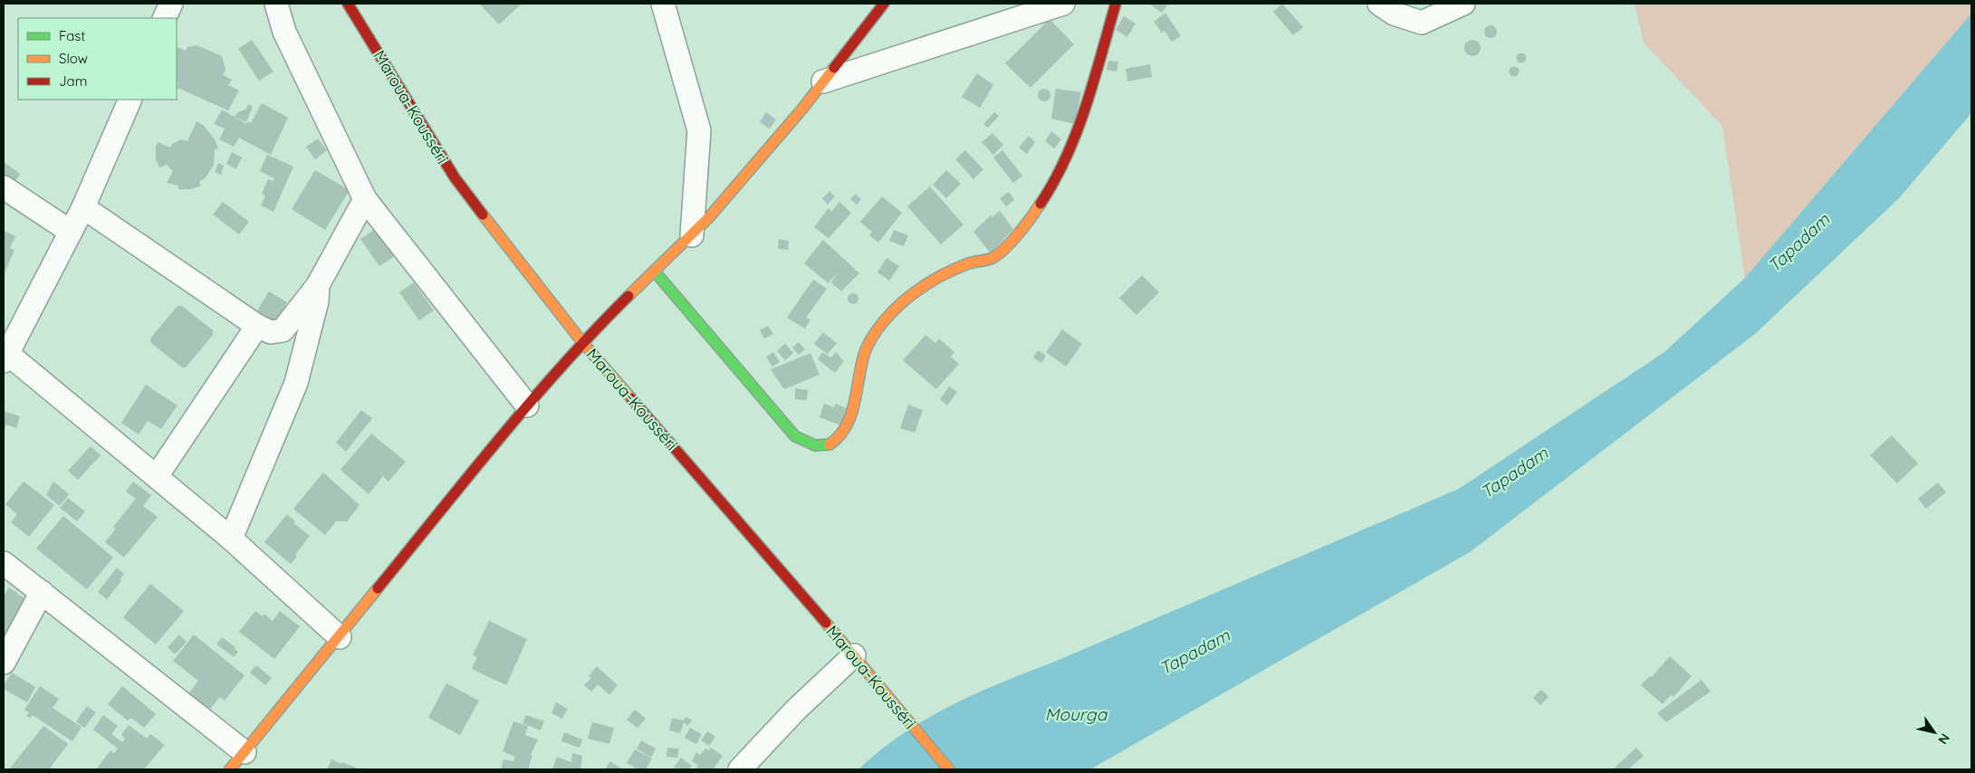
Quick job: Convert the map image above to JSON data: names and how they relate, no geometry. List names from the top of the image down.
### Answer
{
  "streets": {
    "main road": ["Maroua-Kousséri"]
  },
  "water": ["Tapadam", "Mourga"],
  "legend": ["Fast", "Slow", "Jam"],
  "north": "bottom right"
}
